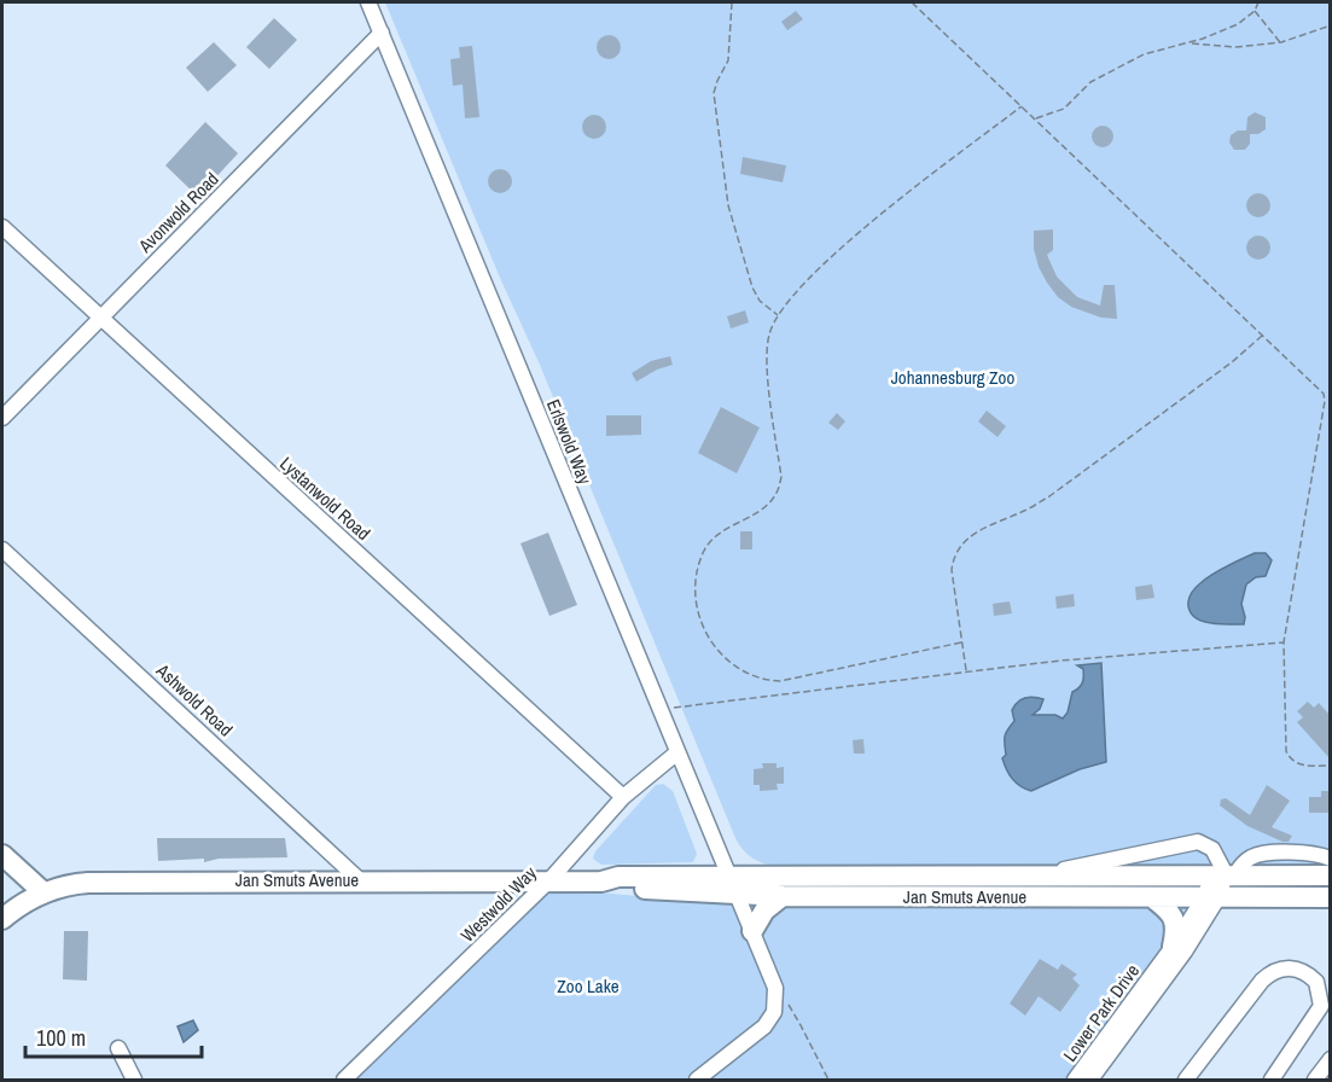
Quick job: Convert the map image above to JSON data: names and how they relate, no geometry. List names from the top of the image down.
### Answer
{
  "streets": {
    "main road": ["Jan Smuts Avenue"],
    "street": [
      "Avonwold Road",
      "Erlswold Way",
      "Lystanwold Road",
      "Ashwold Road",
      "Westwold Way",
      "Lower Park Drive"
    ]
  },
  "crossings": [
    ["Avonwold Road", "Erlswold Way"],
    ["Avonwold Road", "Lystanwold Road"],
    ["Erlswold Way", "Jan Smuts Avenue"],
    ["Erlswold Way", "Westwold Way"],
    ["Lystanwold Road", "Westwold Way"],
    ["Ashwold Road", "Jan Smuts Avenue"],
    ["Jan Smuts Avenue", "Westwold Way"],
    ["Jan Smuts Avenue", "Lower Park Drive"]
  ],
  "parks": ["Johannesburg Zoo", "Zoo Lake"],
  "scale_bar": "100 m"
}
